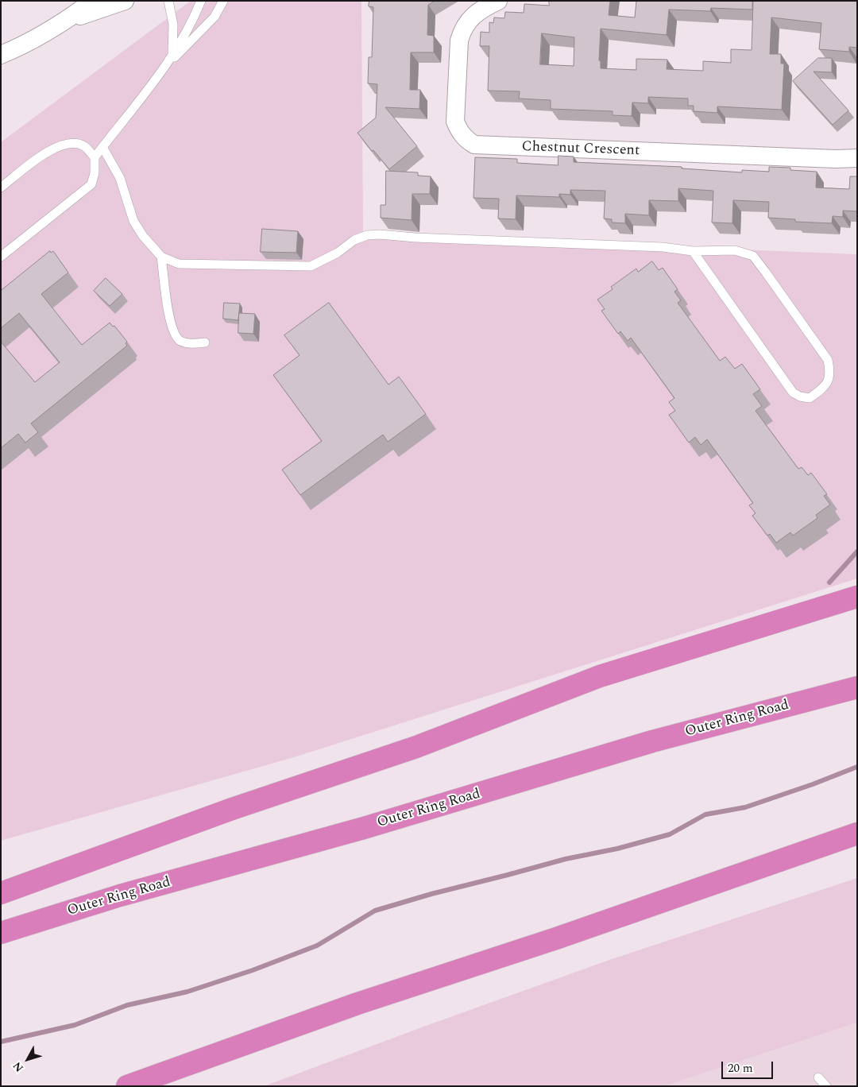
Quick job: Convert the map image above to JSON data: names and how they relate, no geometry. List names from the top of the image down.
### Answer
{
  "streets": {
    "highway": ["Outer Ring Road"],
    "street": ["Chestnut Crescent"]
  },
  "scale_bar": "20 m",
  "north": "bottom left"
}
